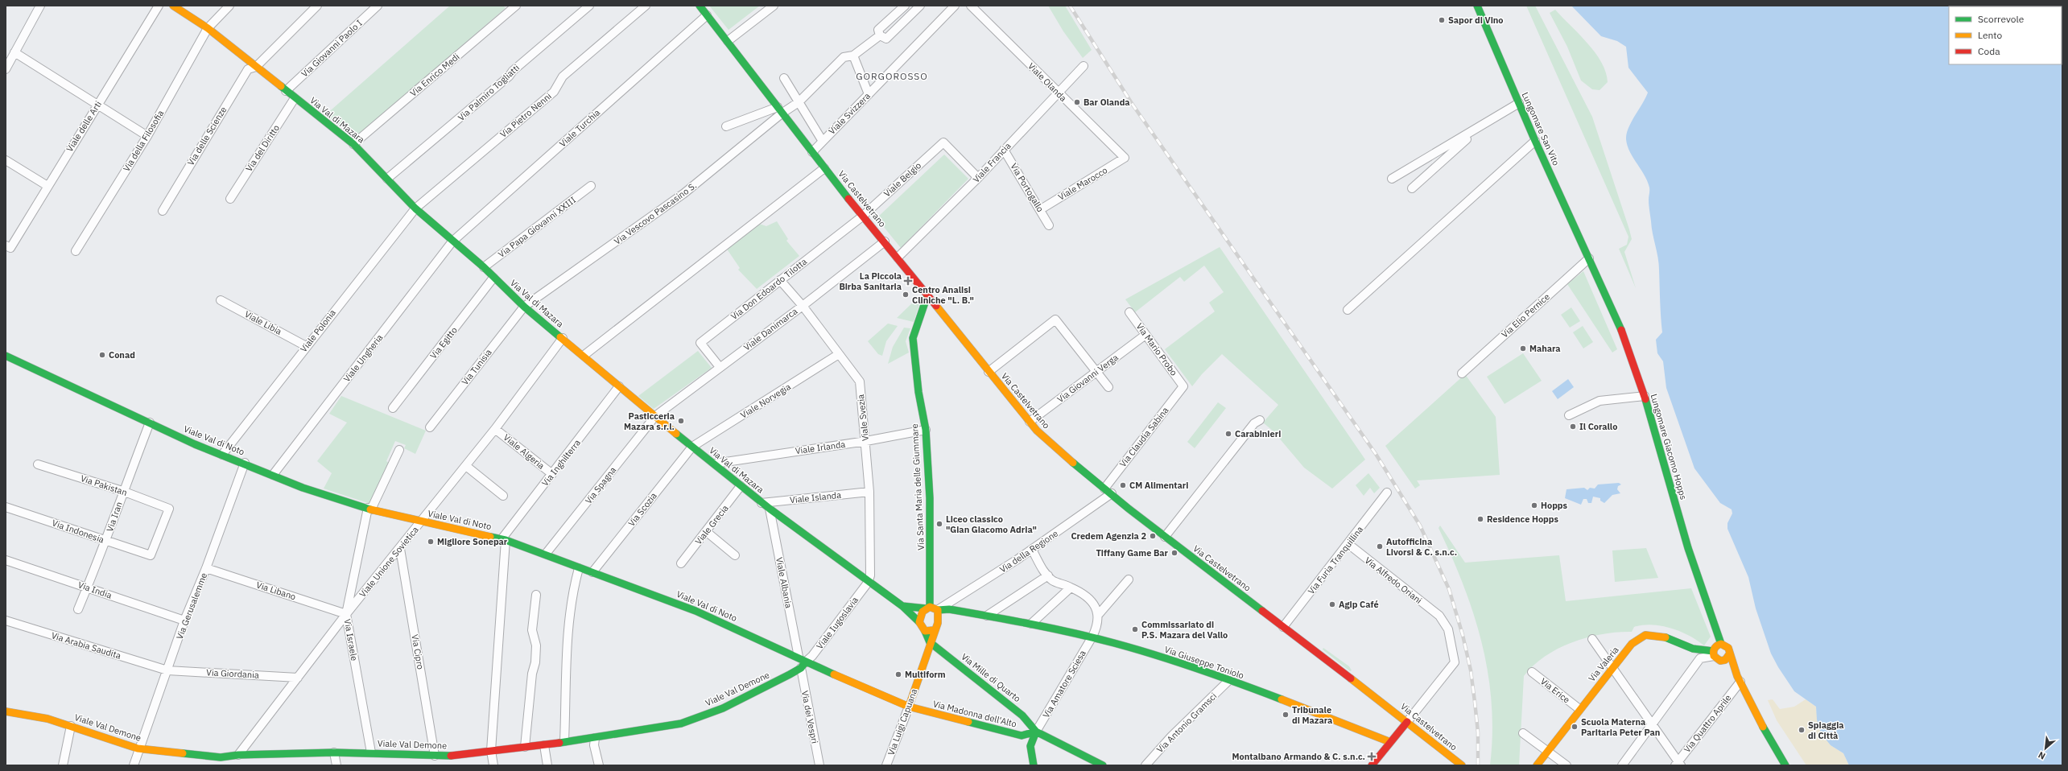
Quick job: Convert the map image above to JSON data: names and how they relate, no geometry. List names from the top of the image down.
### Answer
{
  "streets": {
    "street": [
      "Via Giovanni Paolo I",
      "Via Enrico Medi",
      "Viale Olanda",
      "Via Palmiro Togliatti",
      "Viale Svizzera",
      "Via Pietro Nenni",
      "Via Val di Mazara",
      "Viale delle Arti",
      "Viale Turchia",
      "Lungomare San Vito",
      "Via delle Scienze",
      "Via della Filosofia",
      "Via del Diritto",
      "Viale Francia",
      "Viale Belgio",
      "Viale Marocco",
      "Via Portogallo",
      "Via Castelvetrano",
      "Via Vescovo Pascasino S.",
      "Via Papa Giovanni XXIII",
      "Via Don Edoardo Tilotta",
      "Via Elio Pernice",
      "Viale Libia",
      "Viale Danimarca",
      "Viale Polonia",
      "Via Egitto",
      "Via Mario Probo",
      "Viale Ungheria",
      "Via Tunisia",
      "Via Giovanni Verga",
      "Viale Norvegia",
      "Viale Svezia",
      "Via Claudia Sabina",
      "Viale Val di Noto",
      "Lungomare Giacomo Hopps",
      "Viale Irlanda",
      "Viale Algeria",
      "Via Inghilterra",
      "Via Pakistan",
      "Via Spagna",
      "Via Santa Maria delle Giummare",
      "Viale Islanda",
      "Via Scozia",
      "Via Iran",
      "Viale Grecia",
      "Via Indonesia",
      "Via della Regione",
      "Via Furia Tranquillina",
      "Viale Unione Sovietica",
      "Via Alfredo Oriani",
      "Viale Albania",
      "Via India",
      "Via Libano",
      "Via Gerusalemme",
      "Viale Iugoslavia",
      "Via Israele",
      "Via Arabia Saudita",
      "Via Cipro",
      "Via Giuseppe Toniolo",
      "Via Valeria",
      "Via Giordania",
      "Via Mille di Quarto",
      "Via Amatore Sciesa",
      "Viale Val Demone",
      "Via Erice",
      "Via Madonna dell'Alto",
      "Via dei Vespri",
      "Via Luigi Capuana",
      "Via Antonio Gramsci",
      "Via Quattro Aprile"
    ]
  },
  "crossings": [
    ["Via Giovanni Paolo I", "Via Val di Mazara"],
    ["Via Enrico Medi", "Via Val di Mazara"],
    ["Viale Olanda", "Viale Francia"],
    ["Viale Olanda", "Viale Marocco"],
    ["Via Palmiro Togliatti", "Via Val di Mazara"],
    ["Viale Svizzera", "Via Castelvetrano"],
    ["Via Pietro Nenni", "Via Val di Mazara"],
    ["Via Pietro Nenni", "Viale Polonia"],
    ["Via Val di Mazara", "Viale Turchia"],
    ["Via Val di Mazara", "Via delle Scienze"],
    ["Via Val di Mazara", "Via della Filosofia"],
    ["Via Val di Mazara", "Via del Diritto"],
    ["Via Val di Mazara", "Via Vescovo Pascasino S."],
    ["Via Val di Mazara", "Via Papa Giovanni XXIII"],
    ["Via Val di Mazara", "Viale Danimarca"],
    ["Via Val di Mazara", "Viale Polonia"],
    ["Via Val di Mazara", "Via Egitto"],
    ["Via Val di Mazara", "Viale Ungheria"],
    ["Via Val di Mazara", "Via Tunisia"],
    ["Via Val di Mazara", "Viale Norvegia"],
    ["Via Val di Mazara", "Viale Svezia"],
    ["Via Val di Mazara", "Viale Irlanda"],
    ["Via Val di Mazara", "Via Inghilterra"],
    ["Via Val di Mazara", "Via Spagna"],
    ["Via Val di Mazara", "Viale Islanda"],
    ["Via Val di Mazara", "Via Scozia"],
    ["Via Val di Mazara", "Viale Grecia"],
    ["Via Val di Mazara", "Viale Unione Sovietica"],
    ["Via Val di Mazara", "Viale Albania"],
    ["Via Val di Mazara", "Viale Iugoslavia"],
    ["Via Val di Mazara", "Via Giuseppe Toniolo"],
    ["Via Val di Mazara", "Via Mille di Quarto"],
    ["Via Val di Mazara", "Via Luigi Capuana"],
    ["Viale Turchia", "Via Castelvetrano"],
    ["Viale Turchia", "Viale Ungheria"],
    ["Lungomare San Vito", "Via Elio Pernice"],
    ["Lungomare San Vito", "Lungomare Giacomo Hopps"],
    ["Viale Francia", "Viale Belgio"],
    ["Viale Francia", "Via Portogallo"],
    ["Viale Francia", "Via Castelvetrano"],
    ["Viale Belgio", "Via Castelvetrano"],
    ["Viale Belgio", "Via Don Edoardo Tilotta"],
    ["Viale Marocco", "Via Portogallo"],
    ["Via Castelvetrano", "Via Vescovo Pascasino S."],
    ["Via Castelvetrano", "Via Don Edoardo Tilotta"],
    ["Via Castelvetrano", "Viale Danimarca"],
    ["Via Castelvetrano", "Via Giovanni Verga"],
    ["Via Castelvetrano", "Via Claudia Sabina"],
    ["Via Castelvetrano", "Via Santa Maria delle Giummare"],
    ["Via Castelvetrano", "Via della Regione"],
    ["Via Castelvetrano", "Via Furia Tranquillina"],
    ["Via Castelvetrano", "Via Alfredo Oriani"],
    ["Via Vescovo Pascasino S.", "Via Tunisia"],
    ["Via Don Edoardo Tilotta", "Viale Danimarca"],
    ["Via Don Edoardo Tilotta", "Viale Svezia"],
    ["Via Elio Pernice", "Lungomare Giacomo Hopps"],
    ["Viale Libia", "Viale Polonia"],
    ["Viale Danimarca", "Viale Svezia"],
    ["Viale Danimarca", "Via Spagna"],
    ["Viale Polonia", "Viale Val di Noto"],
    ["Via Mario Probo", "Via Giovanni Verga"],
    ["Via Mario Probo", "Via Claudia Sabina"],
    ["Viale Ungheria", "Viale Val di Noto"],
    ["Viale Norvegia", "Viale Svezia"],
    ["Viale Norvegia", "Via Scozia"],
    ["Viale Svezia", "Viale Irlanda"],
    ["Viale Svezia", "Viale Islanda"],
    ["Viale Svezia", "Viale Iugoslavia"],
    ["Via Claudia Sabina", "Via della Regione"],
    ["Viale Val di Noto", "Via Inghilterra"],
    ["Viale Val di Noto", "Via Spagna"],
    ["Viale Val di Noto", "Via Scozia"],
    ["Viale Val di Noto", "Via Iran"],
    ["Viale Val di Noto", "Viale Unione Sovietica"],
    ["Viale Val di Noto", "Viale Albania"],
    ["Viale Val di Noto", "Via Gerusalemme"],
    ["Viale Val di Noto", "Viale Iugoslavia"],
    ["Viale Val di Noto", "Via Israele"],
    ["Viale Val di Noto", "Viale Val Demone"],
    ["Viale Val di Noto", "Via Madonna dell'Alto"],
    ["Viale Val di Noto", "Via dei Vespri"],
    ["Viale Val di Noto", "Via Luigi Capuana"],
    ["Lungomare Giacomo Hopps", "Via Valeria"],
    ["Viale Irlanda", "Via Santa Maria delle Giummare"],
    ["Viale Algeria", "Via Inghilterra"],
    ["Viale Algeria", "Viale Unione Sovietica"],
    ["Via Pakistan", "Via Iran"],
    ["Via Pakistan", "Via Indonesia"],
    ["Via Santa Maria delle Giummare", "Via della Regione"],
    ["Via Santa Maria delle Giummare", "Via Giuseppe Toniolo"],
    ["Via Santa Maria delle Giummare", "Via Luigi Capuana"],
    ["Via Iran", "Via Indonesia"],
    ["Via Iran", "Via India"],
    ["Via della Regione", "Via Giuseppe Toniolo"],
    ["Via Furia Tranquillina", "Via Alfredo Oriani"],
    ["Viale Unione Sovietica", "Via Libano"],
    ["Viale Unione Sovietica", "Via Israele"],
    ["Viale Unione Sovietica", "Via Cipro"],
    ["Viale Unione Sovietica", "Via Giordania"],
    ["Viale Unione Sovietica", "Viale Val Demone"],
    ["Via India", "Via Gerusalemme"],
    ["Via Libano", "Via Gerusalemme"],
    ["Via Libano", "Via Israele"],
    ["Via Gerusalemme", "Via Arabia Saudita"],
    ["Via Gerusalemme", "Via Giordania"],
    ["Via Gerusalemme", "Viale Val Demone"],
    ["Viale Iugoslavia", "Viale Val Demone"],
    ["Viale Iugoslavia", "Via dei Vespri"],
    ["Via Israele", "Viale Val Demone"],
    ["Via Arabia Saudita", "Via Giordania"],
    ["Via Cipro", "Viale Val Demone"],
    ["Via Giuseppe Toniolo", "Via Amatore Sciesa"],
    ["Via Giuseppe Toniolo", "Via Antonio Gramsci"],
    ["Via Valeria", "Via Erice"],
    ["Via Mille di Quarto", "Via Amatore Sciesa"],
    ["Via Mille di Quarto", "Via Madonna dell'Alto"],
    ["Via Mille di Quarto", "Via Luigi Capuana"],
    ["Via Amatore Sciesa", "Via Madonna dell'Alto"],
    ["Viale Val Demone", "Via dei Vespri"],
    ["Via Madonna dell'Alto", "Via Luigi Capuana"]
  ],
  "districts": ["GORGOROSSO"],
  "places": {
    "other": [
      "Sapor di Vino",
      "Bar Olanda",
      "Centro Analisi Cliniche \"L. B.\"",
      "Mahara",
      "Conad",
      "Pasticceria Mazara s.r.l.",
      "Il Corallo",
      "Carabinieri",
      "CM Alimentari",
      "Hopps",
      "Residence Hopps",
      "Liceo classico \"Gian Giacomo Adria\"",
      "Credem Agenzia 2",
      "Migliore Sonepar",
      "Autofficina Livorsi & C. s.n.c.",
      "Tiffany Game Bar",
      "Agip Café",
      "Commissariato di P.S. Mazara del Vallo",
      "Multiform",
      "Tribunale di Mazara",
      "Scuola Materna Paritaria Peter Pan",
      "Spiaggia di Città"
    ],
    "health": ["La Piccola Birba Sanitaria", "Montalbano Armando & C. s.n.c."]
  },
  "legend": ["Scorrevole", "Lento", "Coda"],
  "north": "bottom left"
}
